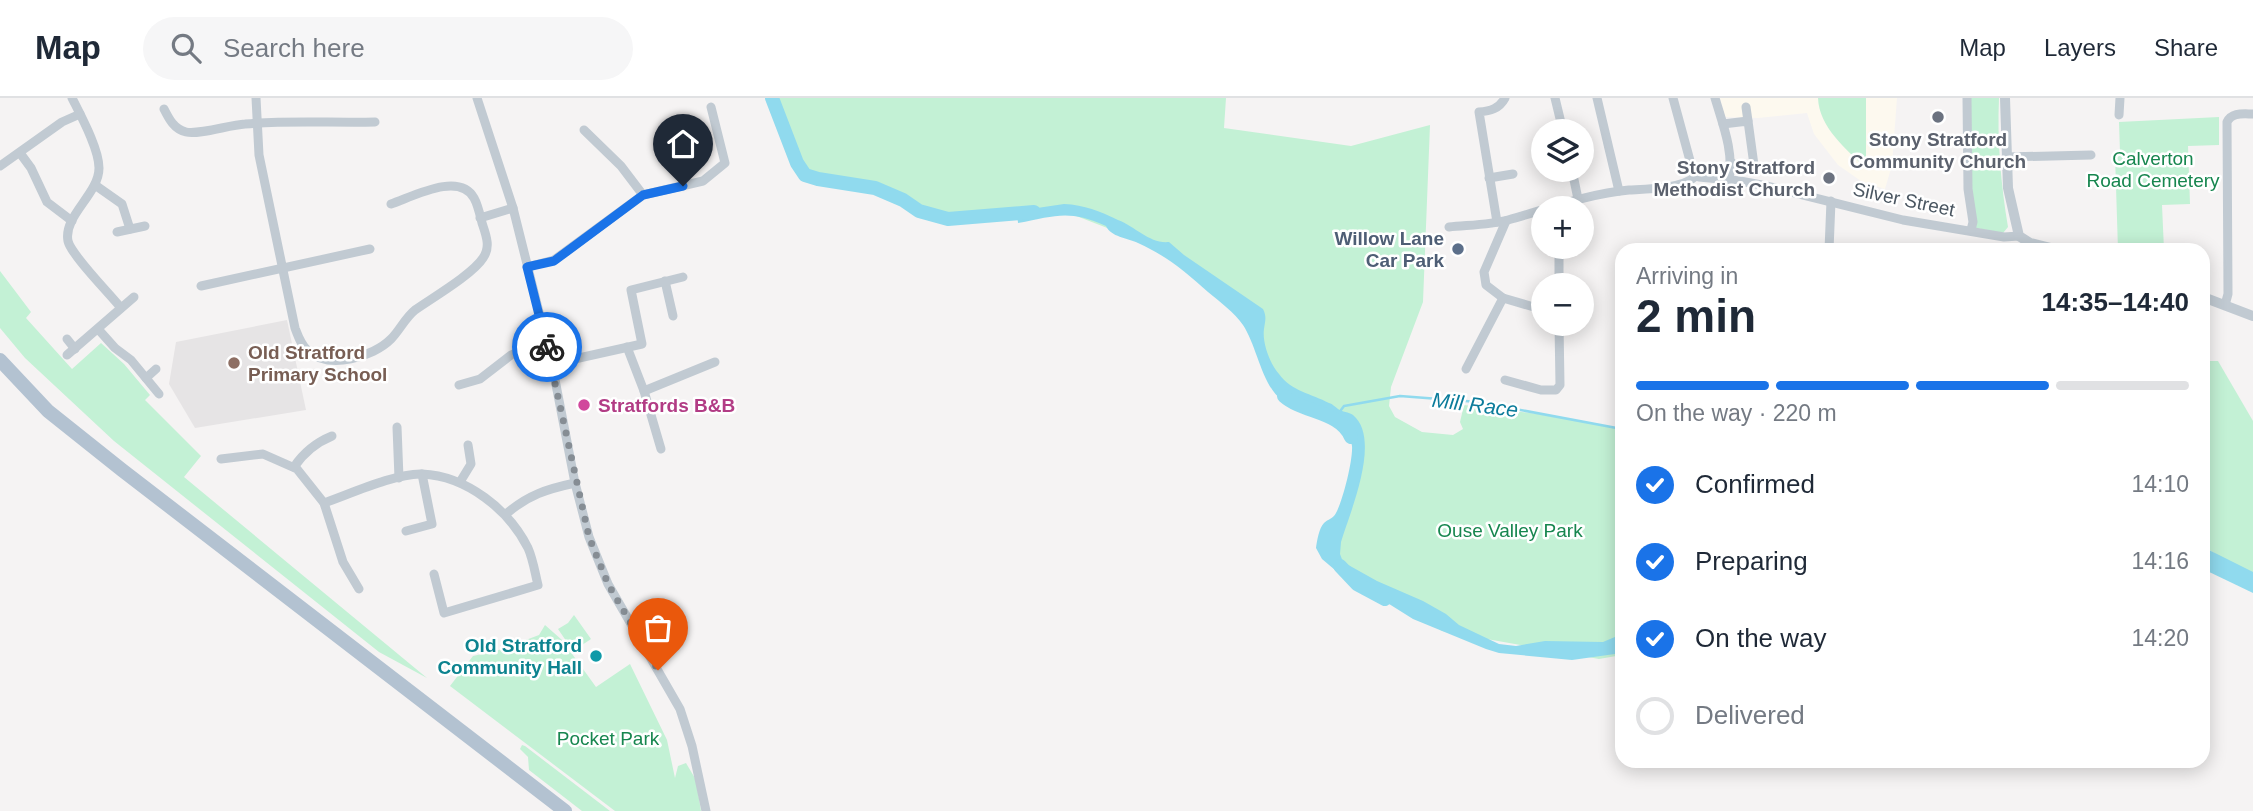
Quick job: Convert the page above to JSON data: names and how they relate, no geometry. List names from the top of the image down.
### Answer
{
  "streets": {
    "street": ["Silver Street"]
  },
  "water": ["Mill Race"],
  "parks": ["Calverton Road Cemetery", "Ouse Valley Park", "Pocket Park"],
  "places": [
    "Stony Stratford Community Church",
    "Stony Stratford Methodist Church",
    "Willow Lane Car Park",
    "Old Stratford Primary School",
    "Stratfords B&B",
    "Old Stratford Community Hall"
  ],
  "page": {
    "header": "Map",
    "search": "Search here",
    "nav": ["Map", "Layers", "Share"],
    "map_buttons": ["+", "−"],
    "heading": ["2 min", "Arriving in", "14:35–14:40"],
    "bar": "On the way · 220 m",
    "list": [
      ["Confirmed", "14:10"],
      ["Preparing", "14:16"],
      ["On the way", "14:20"],
      "Delivered"
    ]
  }
}
